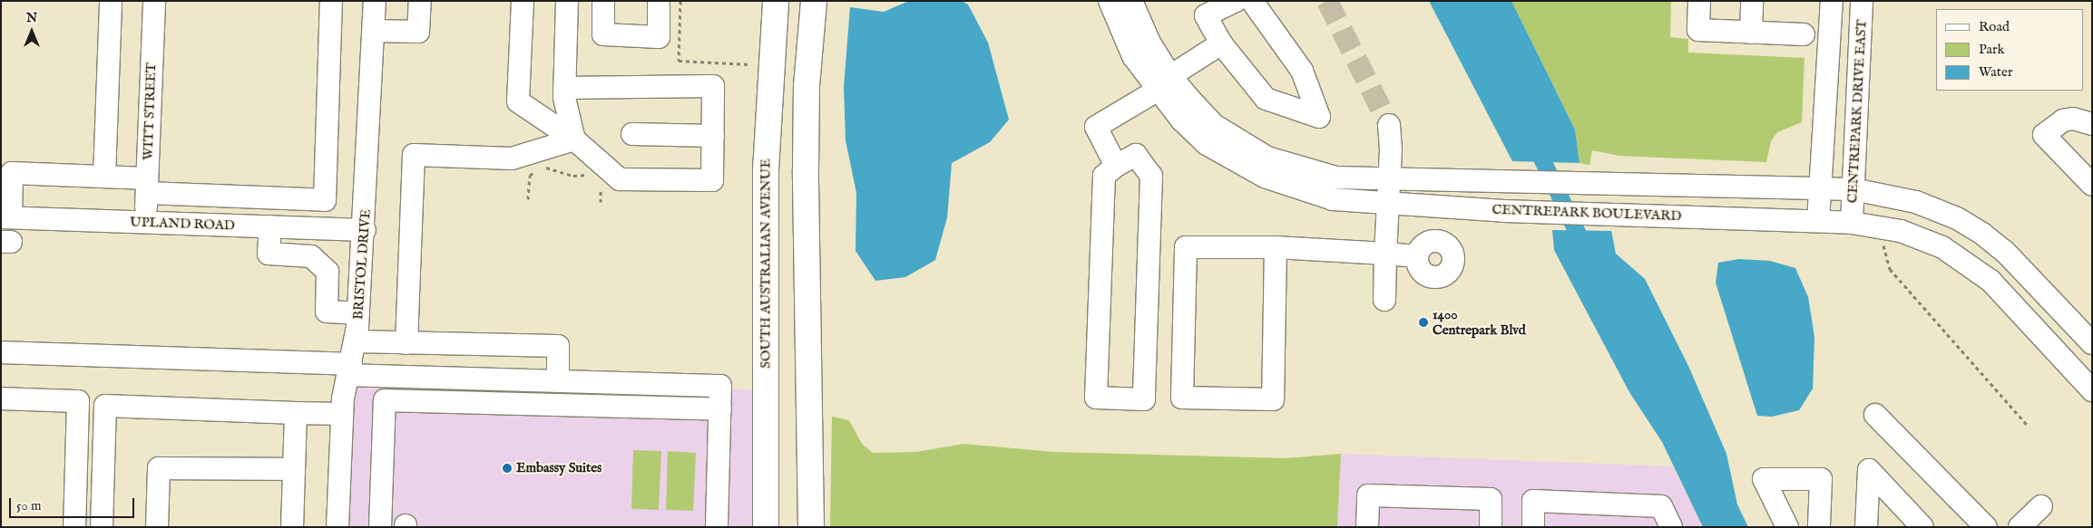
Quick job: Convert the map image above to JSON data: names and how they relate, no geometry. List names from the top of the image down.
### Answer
{
  "streets": {
    "main road": ["SOUTH AUSTRALIAN AVENUE"],
    "street": [
      "WITT STREET",
      "CENTREPARK DRIVE EAST",
      "CENTREPARK BOULEVARD",
      "UPLAND ROAD",
      "BRISTOL DRIVE"
    ]
  },
  "crossings": [
    ["WITT STREET", "UPLAND ROAD"],
    ["CENTREPARK DRIVE EAST", "CENTREPARK BOULEVARD"],
    ["UPLAND ROAD", "BRISTOL DRIVE"]
  ],
  "places": ["1400 Centrepark Blvd", "Embassy Suites"],
  "legend": ["Road", "Park", "Water"],
  "scale_bar": "50 m",
  "north": "top"
}
